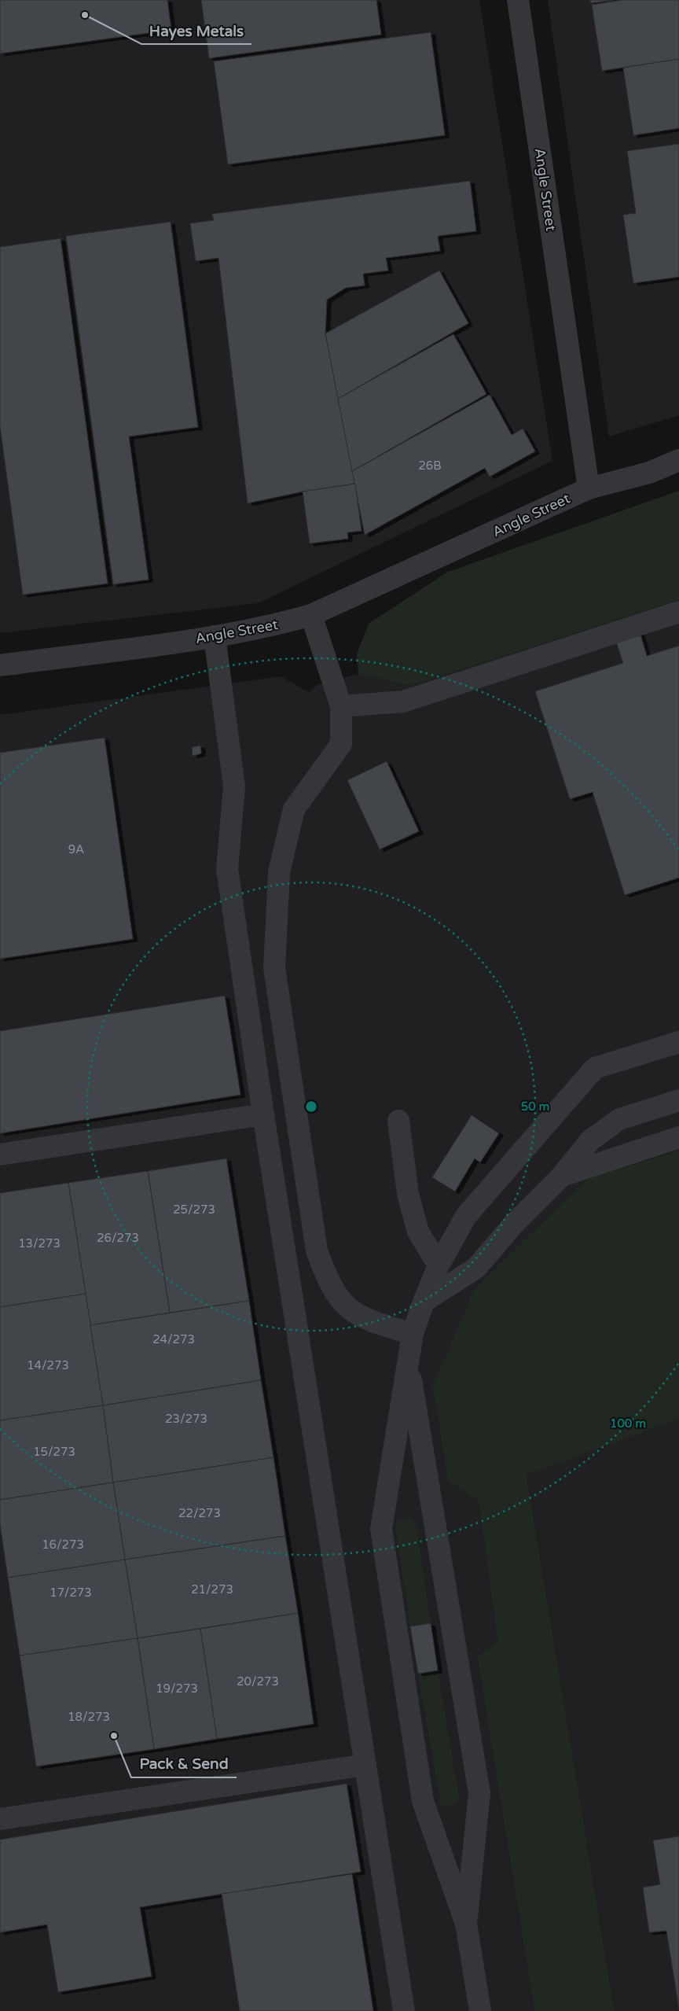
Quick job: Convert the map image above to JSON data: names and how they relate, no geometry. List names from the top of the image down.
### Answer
{
  "streets": {
    "street": ["Angle Street"]
  },
  "places": ["Hayes Metals", "Pack & Send"],
  "house_numbers": [
    "26B",
    "9A",
    "25/273",
    "26/273",
    "13/273",
    "24/273",
    "14/273",
    "23/273",
    "15/273",
    "22/273",
    "16/273",
    "21/273",
    "17/273",
    "20/273",
    "19/273",
    "18/273"
  ],
  "rings": ["50 m", "100 m"]
}
